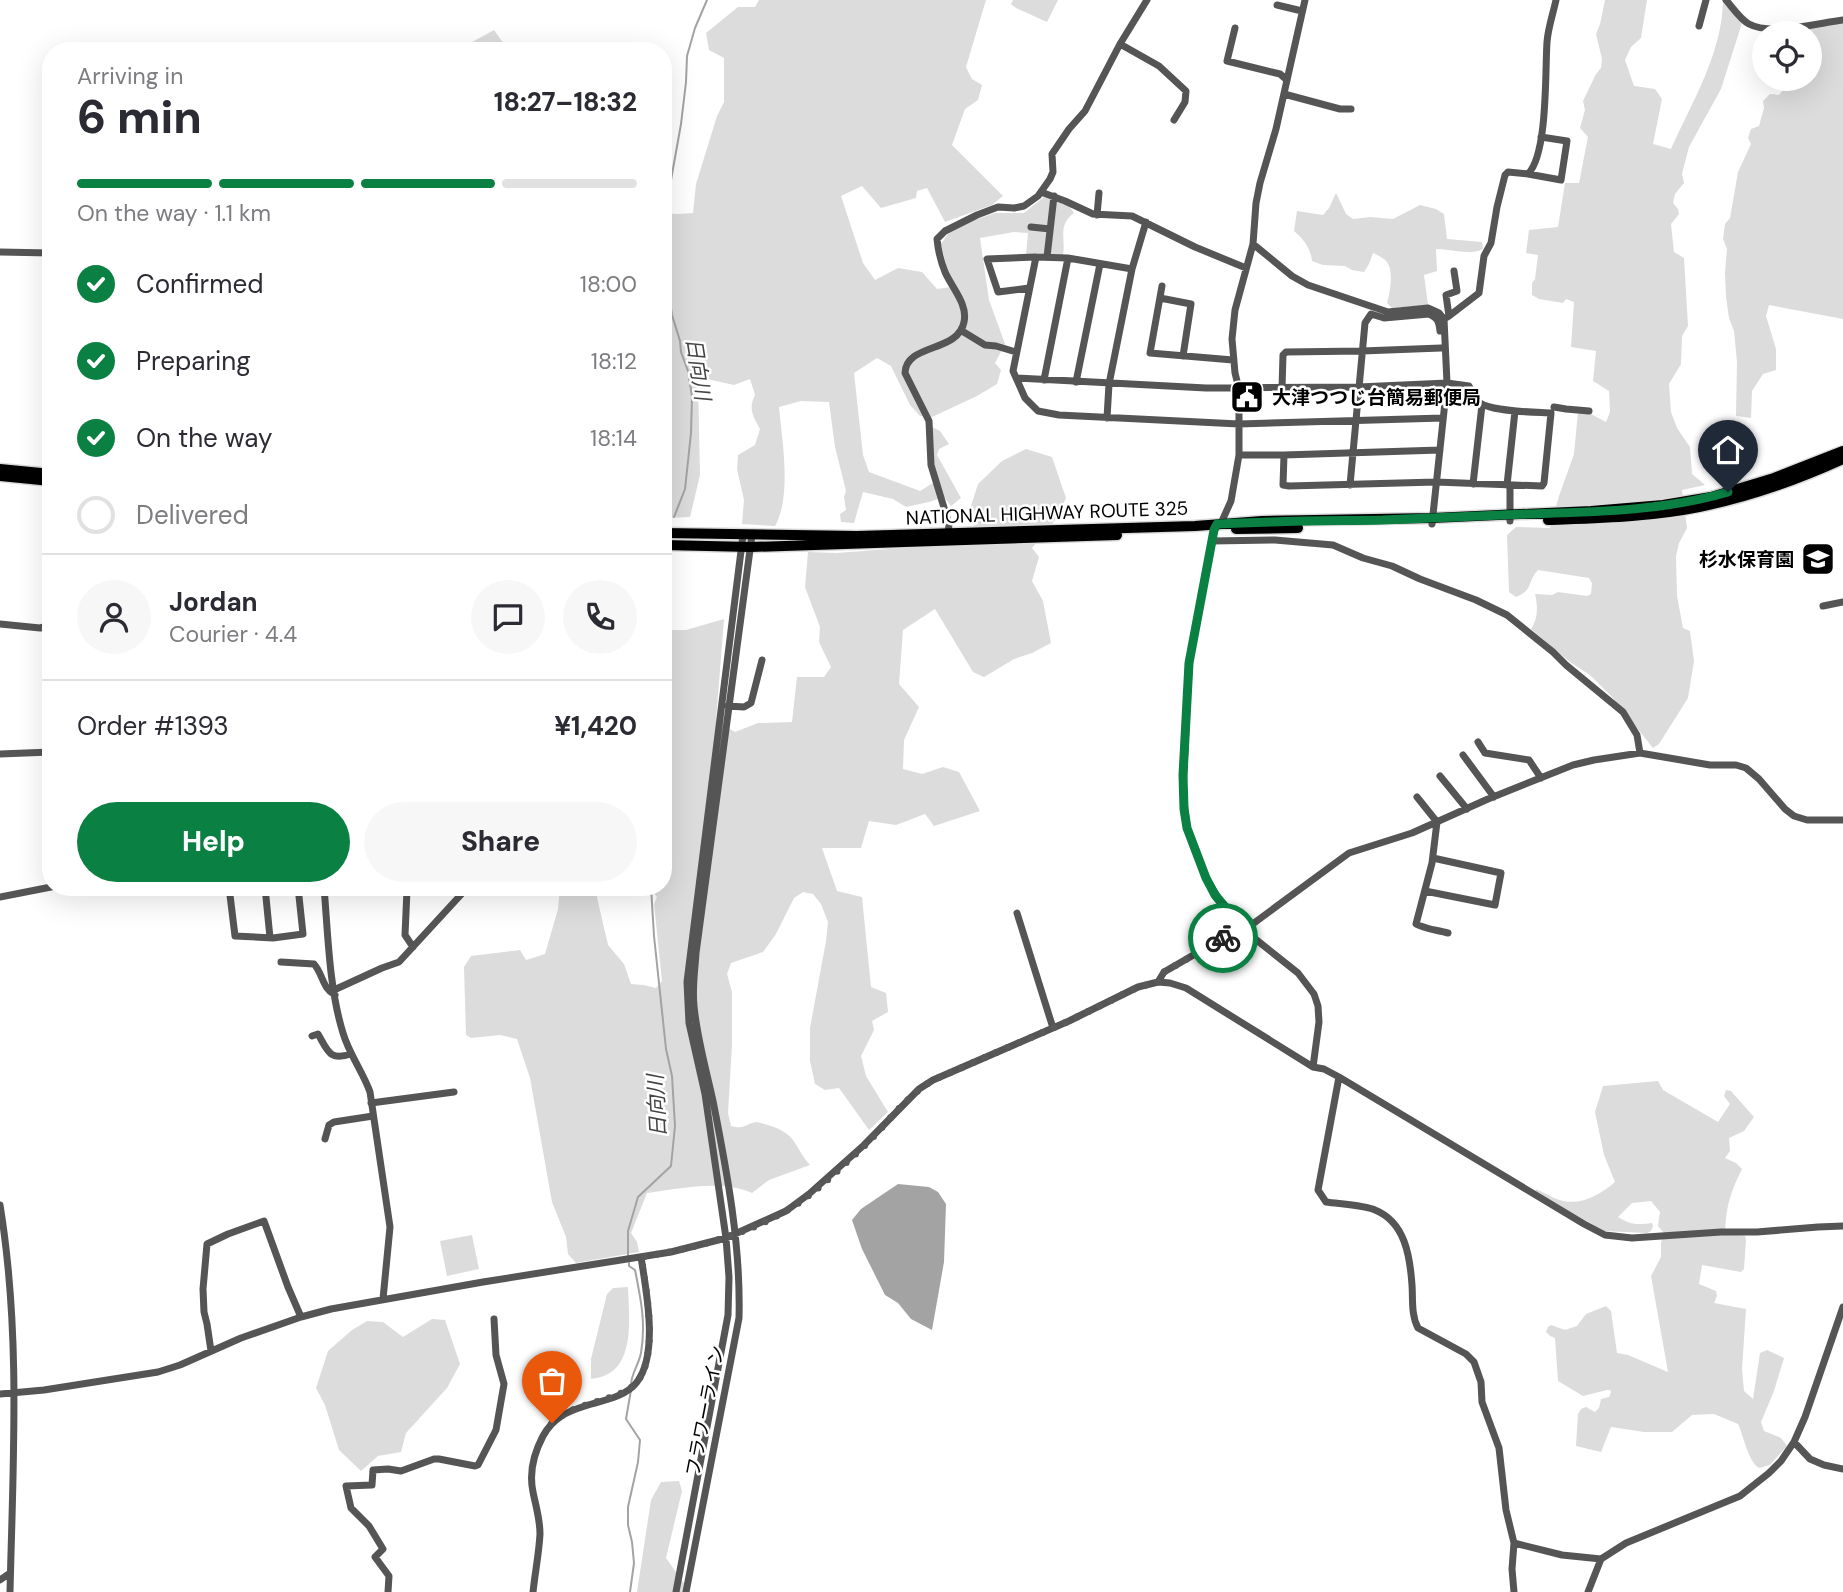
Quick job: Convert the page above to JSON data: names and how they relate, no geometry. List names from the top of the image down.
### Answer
{
  "streets": {
    "highway": ["NATIONAL HIGHWAY ROUTE 325"],
    "street": ["フラワーライン"]
  },
  "water": ["日向川"],
  "places": {
    "public building": ["大津つつじ台簡易郵便局"],
    "school or university": ["杉水保育園"]
  },
  "page": {
    "heading": ["6 min", "Arriving in", "18:27–18:32"],
    "panel": [
      "Jordan",
      "Courier · 4.4",
      "Order #1393",
      "¥1,420"
    ],
    "bar": "On the way · 1.1 km",
    "list": [
      ["Confirmed", "18:00"],
      ["Preparing", "18:12"],
      ["On the way", "18:14"],
      "Delivered"
    ],
    "buttons": ["Help", "Share"]
  }
}
